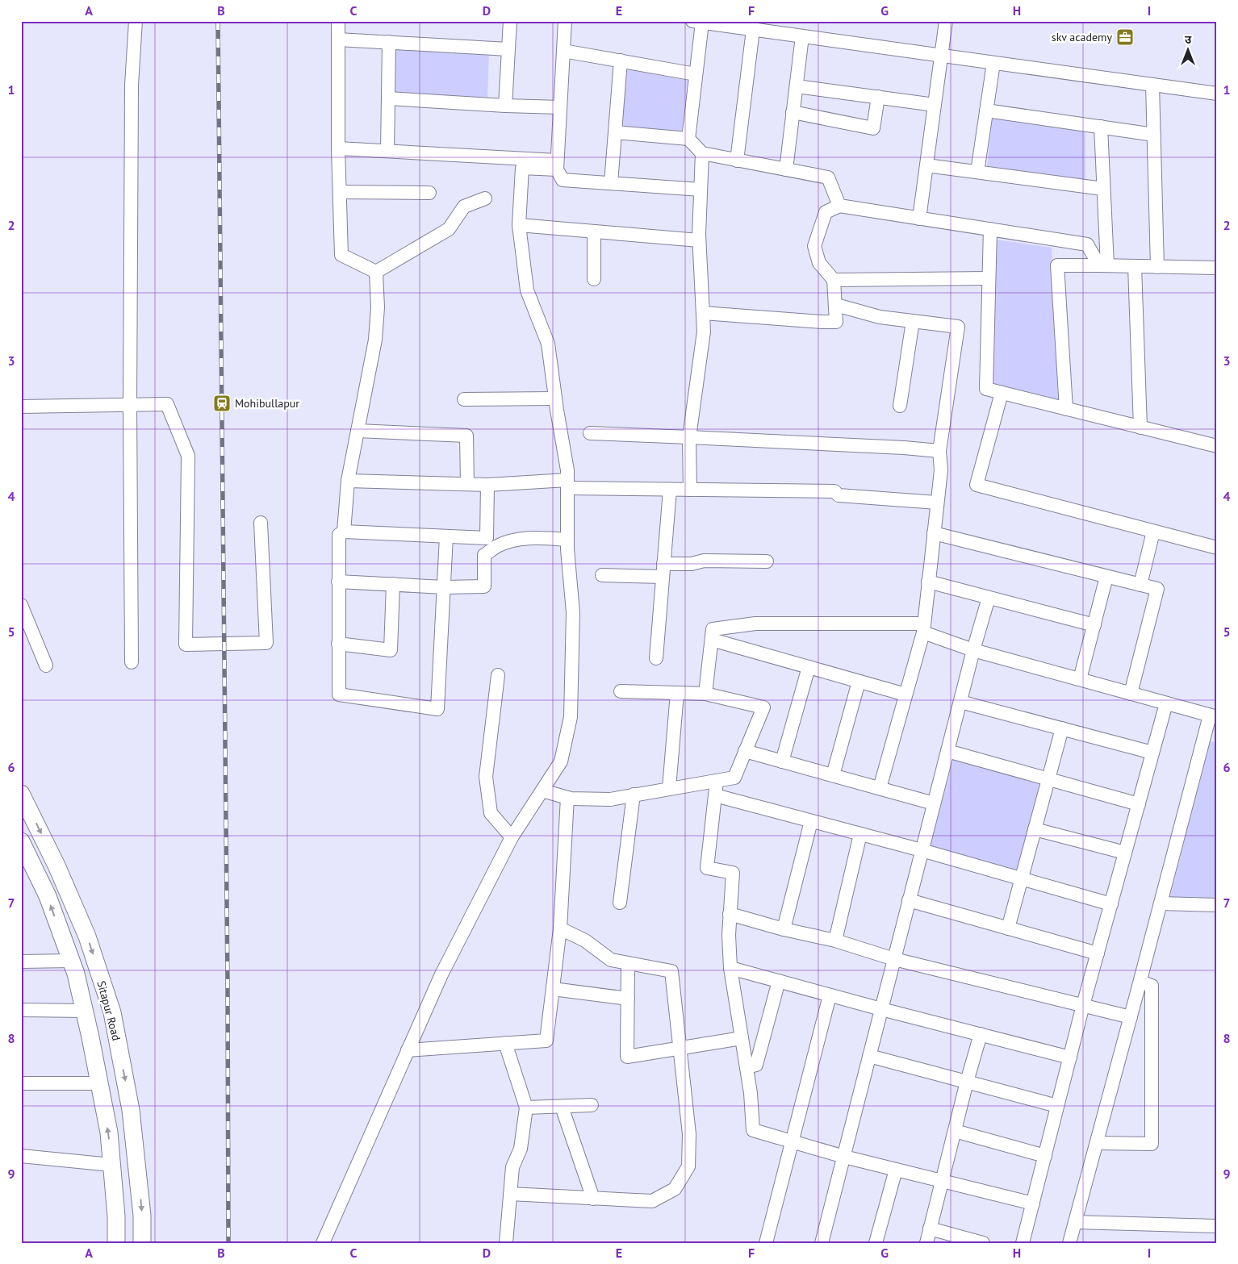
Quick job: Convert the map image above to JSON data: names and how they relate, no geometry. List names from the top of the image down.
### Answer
{
  "streets": {
    "main road": ["Sitapur Road"]
  },
  "places": {
    "office": ["skv academy"],
    "station": ["Mohibullapur"]
  },
  "north": "top",
  "grid": {
    "columns": [
      "A",
      "B",
      "C",
      "D",
      "E",
      "F",
      "G",
      "H",
      "I"
    ],
    "rows": [
      "1",
      "2",
      "3",
      "4",
      "5",
      "6",
      "7",
      "8",
      "9"
    ]
  }
}
